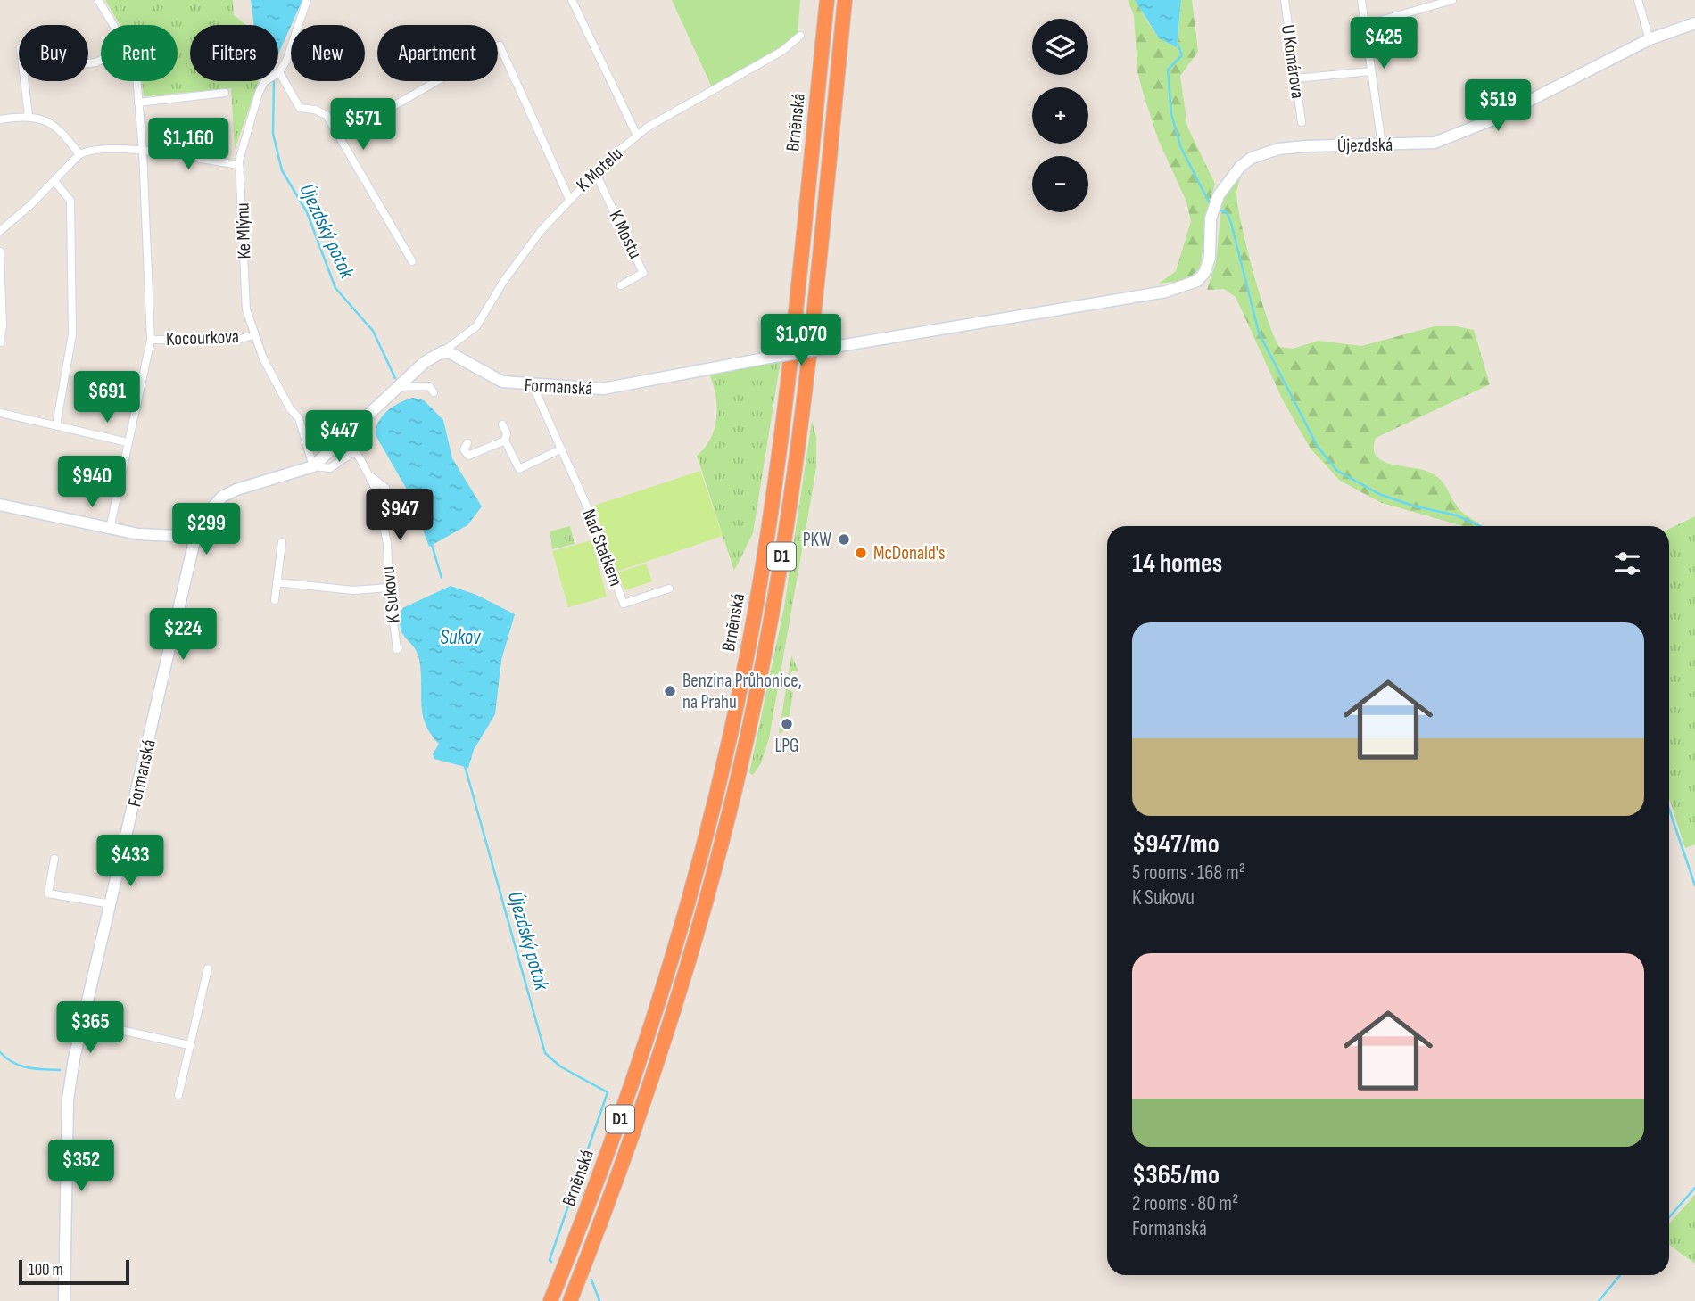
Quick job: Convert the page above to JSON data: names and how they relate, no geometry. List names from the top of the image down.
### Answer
{
  "streets": {
    "highway": ["Brněnská", "D1"],
    "street": [
      "U Komárova",
      "Újezdská",
      "K Motelu",
      "Ke Mlýnu",
      "K Mostu",
      "Kocourkova",
      "Formanská",
      "Nad Statkem",
      "K Sukovu"
    ]
  },
  "crossings": [
    ["Újezdská", "Formanská"],
    ["K Motelu", "K Mostu"],
    ["K Motelu", "Formanská"],
    ["Ke Mlýnu", "Kocourkova"],
    ["Ke Mlýnu", "Formanská"],
    ["Formanská", "Nad Statkem"],
    ["Formanská", "K Sukovu"]
  ],
  "water": ["Újezdský potok", "Sukov"],
  "places": [
    "PKW",
    "McDonald's",
    "Benzina Průhonice, na Prahu",
    "LPG"
  ],
  "scale_bar": "100 m",
  "page": {
    "price": [
      "$425",
      "$519",
      "$571",
      "$1,160",
      "$1,070",
      "$691",
      "$447",
      "$940",
      "$947",
      "$299",
      "$224",
      "$433",
      "$365",
      "$352"
    ],
    "map_buttons": ["+", "−"],
    "chip": [
      "Buy",
      "Rent",
      "Filters",
      "New",
      "Apartment"
    ],
    "heading": "14 homes",
    "list": [
      {
        "name": "$947/mo",
        "note": "5 rooms · 168 m² · K Sukovu"
      },
      {
        "name": "$365/mo",
        "note": "2 rooms · 80 m² · Formanská"
      }
    ],
    "scale": "100 m"
  }
}
